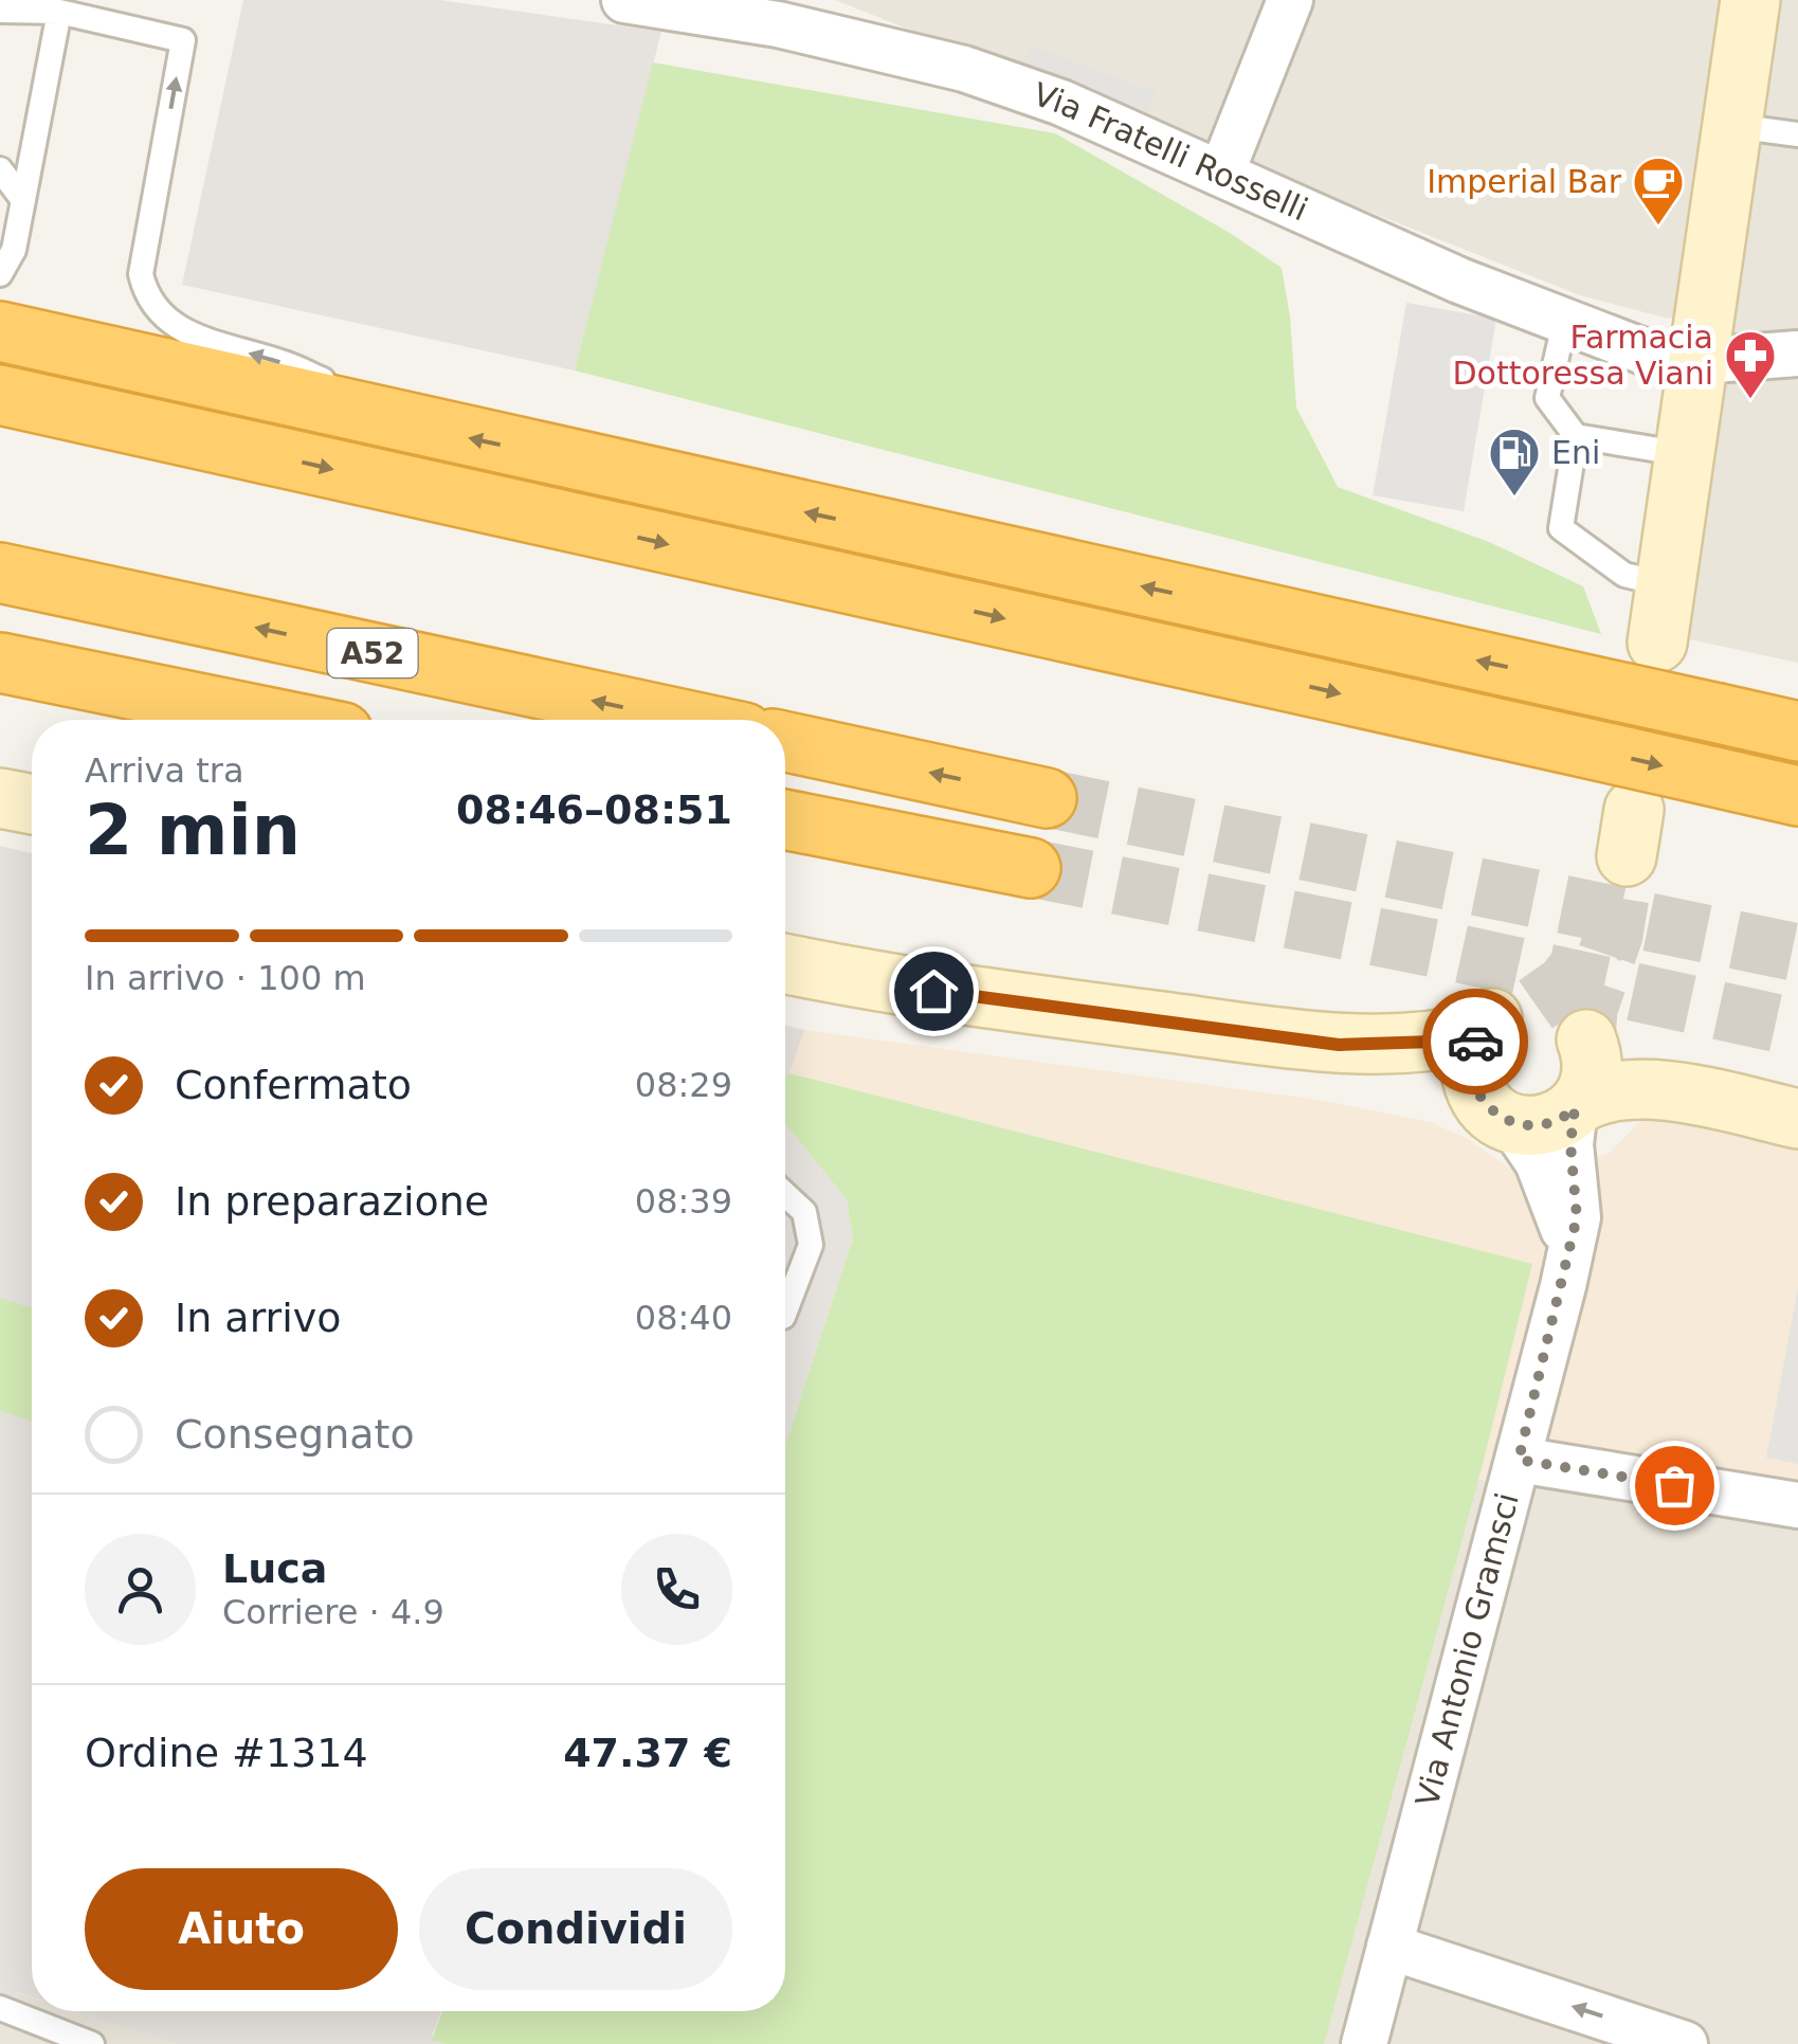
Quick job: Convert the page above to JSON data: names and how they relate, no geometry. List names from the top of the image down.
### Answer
{
  "streets": {
    "highway": ["A52"],
    "street": ["Via Fratelli Rosselli", "Via Antonio Gramsci"]
  },
  "places": {
    "cafe": ["Imperial Bar"],
    "pharmacy": ["Farmacia Dottoressa Viani"],
    "fuel station": ["Eni"]
  },
  "page": {
    "heading": ["2 min", "Arriva tra", "08:46–08:51"],
    "panel": [
      "Luca",
      "Corriere · 4.9",
      "Ordine #1314",
      "47.37 €"
    ],
    "bar": "In arrivo · 100 m",
    "list": [
      ["Confermato", "08:29"],
      ["In preparazione", "08:39"],
      ["In arrivo", "08:40"],
      "Consegnato"
    ],
    "buttons": ["Aiuto", "Condividi"]
  }
}
